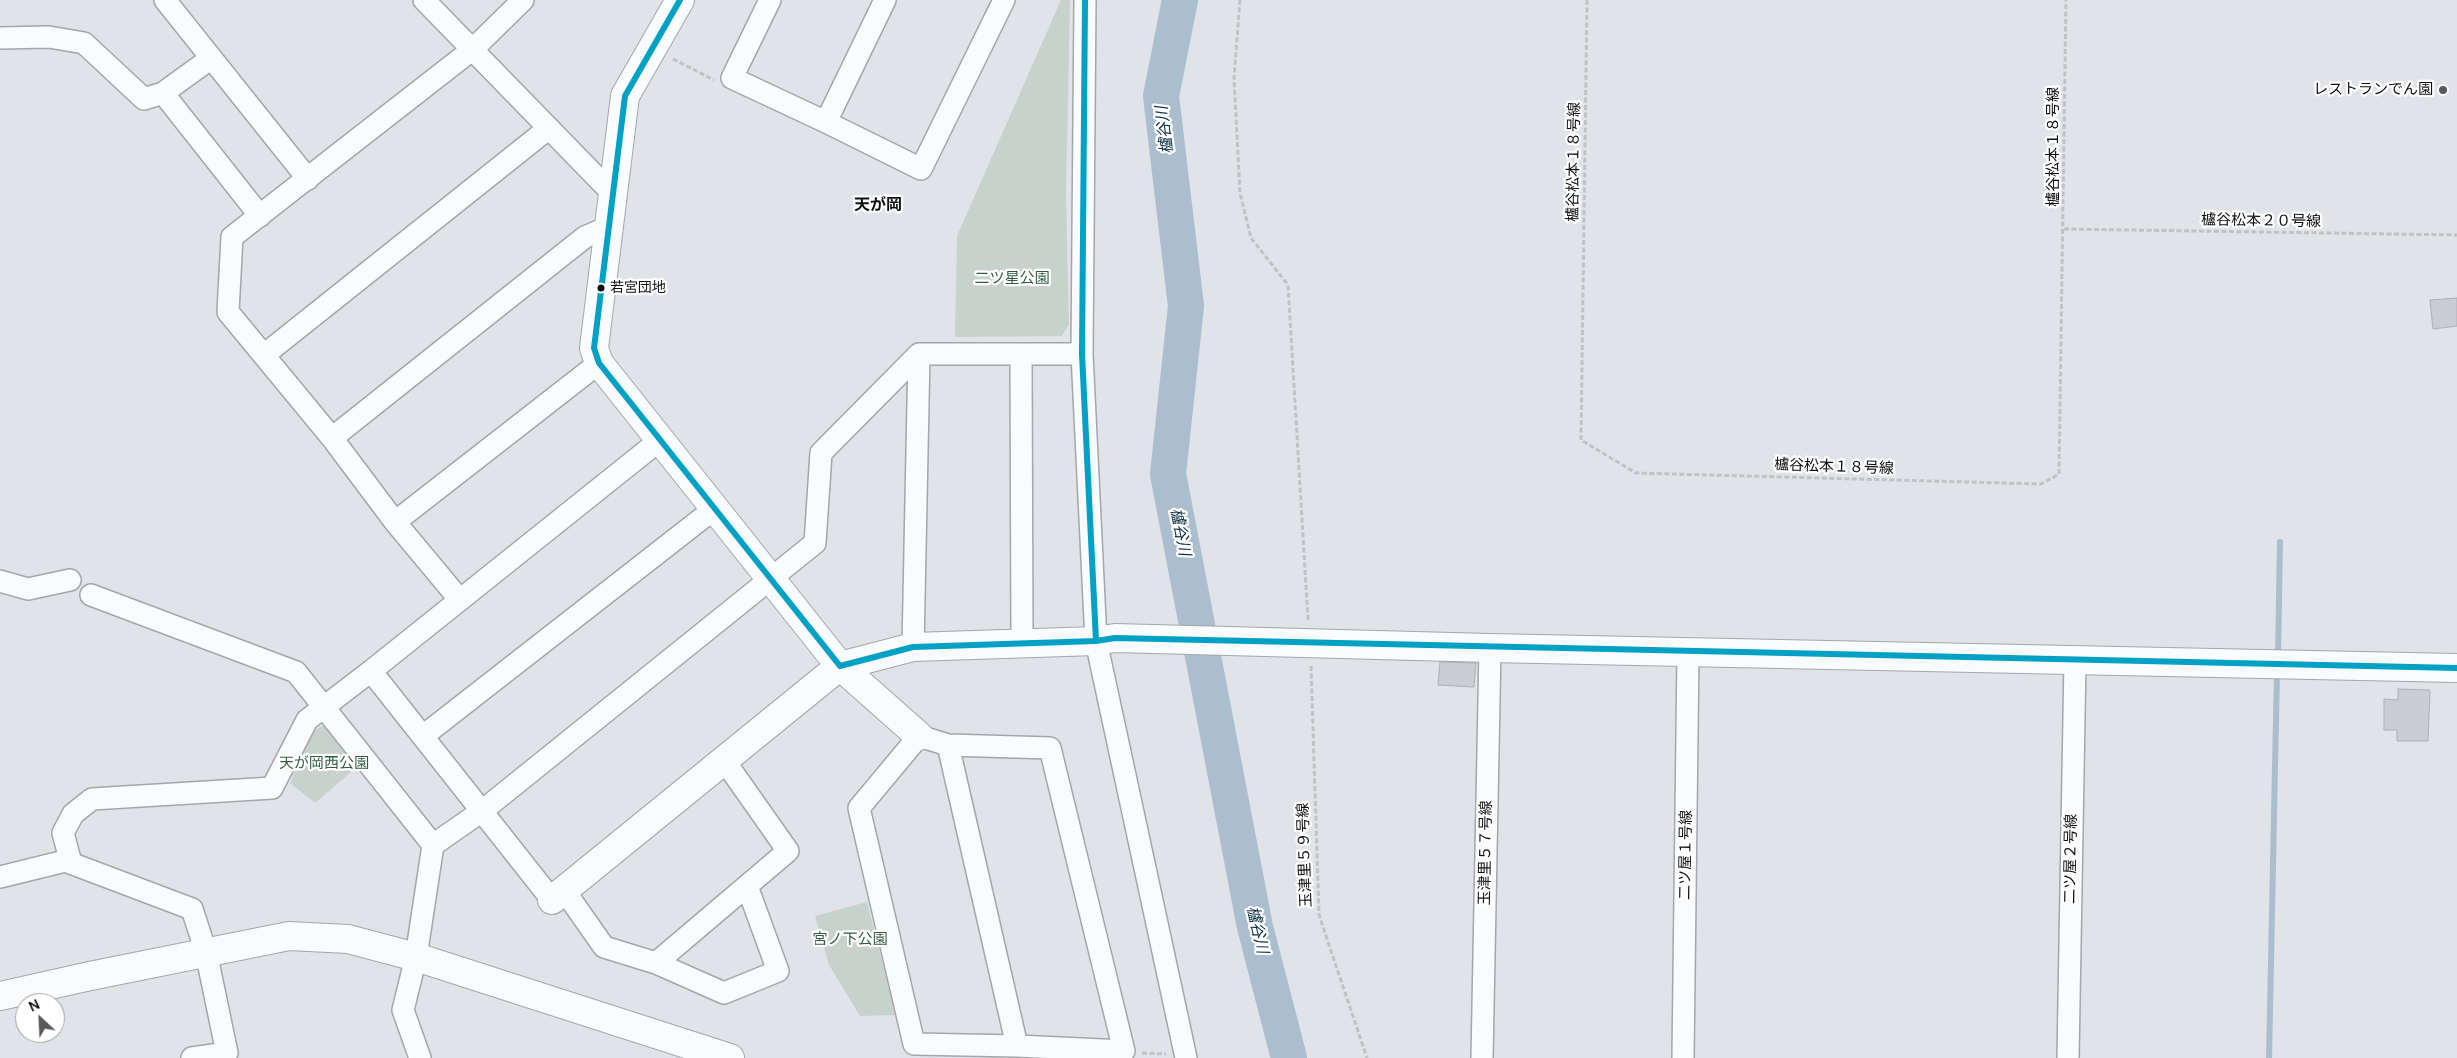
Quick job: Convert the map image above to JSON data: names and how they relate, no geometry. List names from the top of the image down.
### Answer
{
  "streets": {
    "street": ["玉津里５７号線", "二ツ屋１号線", "二ツ屋２号線"],
    "path": ["櫨谷松本１８号線", "櫨谷松本２０号線", "玉津里５９号線"]
  },
  "crossings": [
    ["櫨谷松本１８号線", "櫨谷松本２０号線"]
  ],
  "districts": ["天が岡"],
  "water": ["櫨谷川"],
  "parks": ["二ツ星公園", "天が岡西公園", "宮ノ下公園"],
  "places": ["レストランでん園", "若宮団地"],
  "north": "top left"
}
